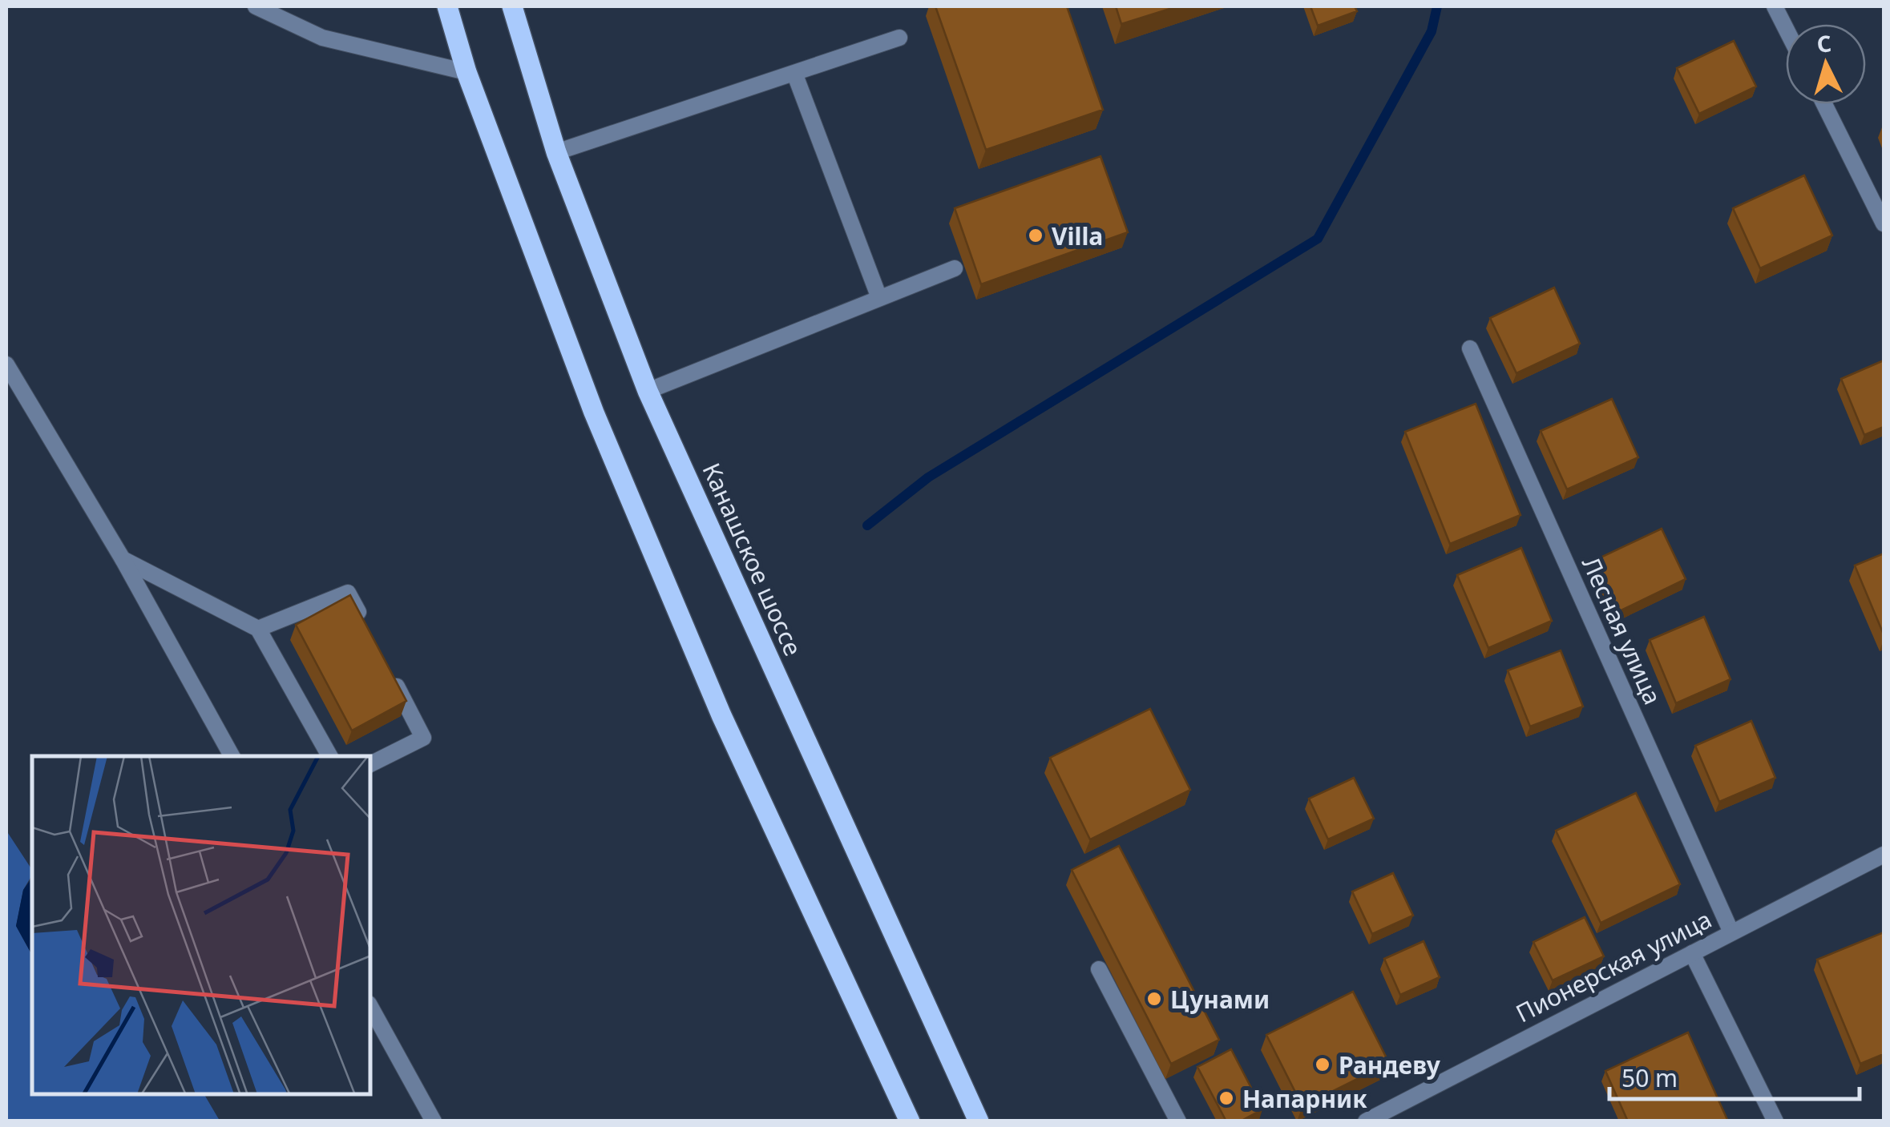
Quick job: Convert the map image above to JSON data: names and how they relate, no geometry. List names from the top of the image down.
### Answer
{
  "streets": {
    "main road": ["Канашское шоссе"],
    "street": ["Лесная улица", "Пионерская улица"]
  },
  "crossings": [
    ["Лесная улица", "Пионерская улица"]
  ],
  "places": [
    "Villa",
    "Цунами",
    "Рандеву",
    "Напарник"
  ],
  "scale_bar": "50 m",
  "north": "top"
}
